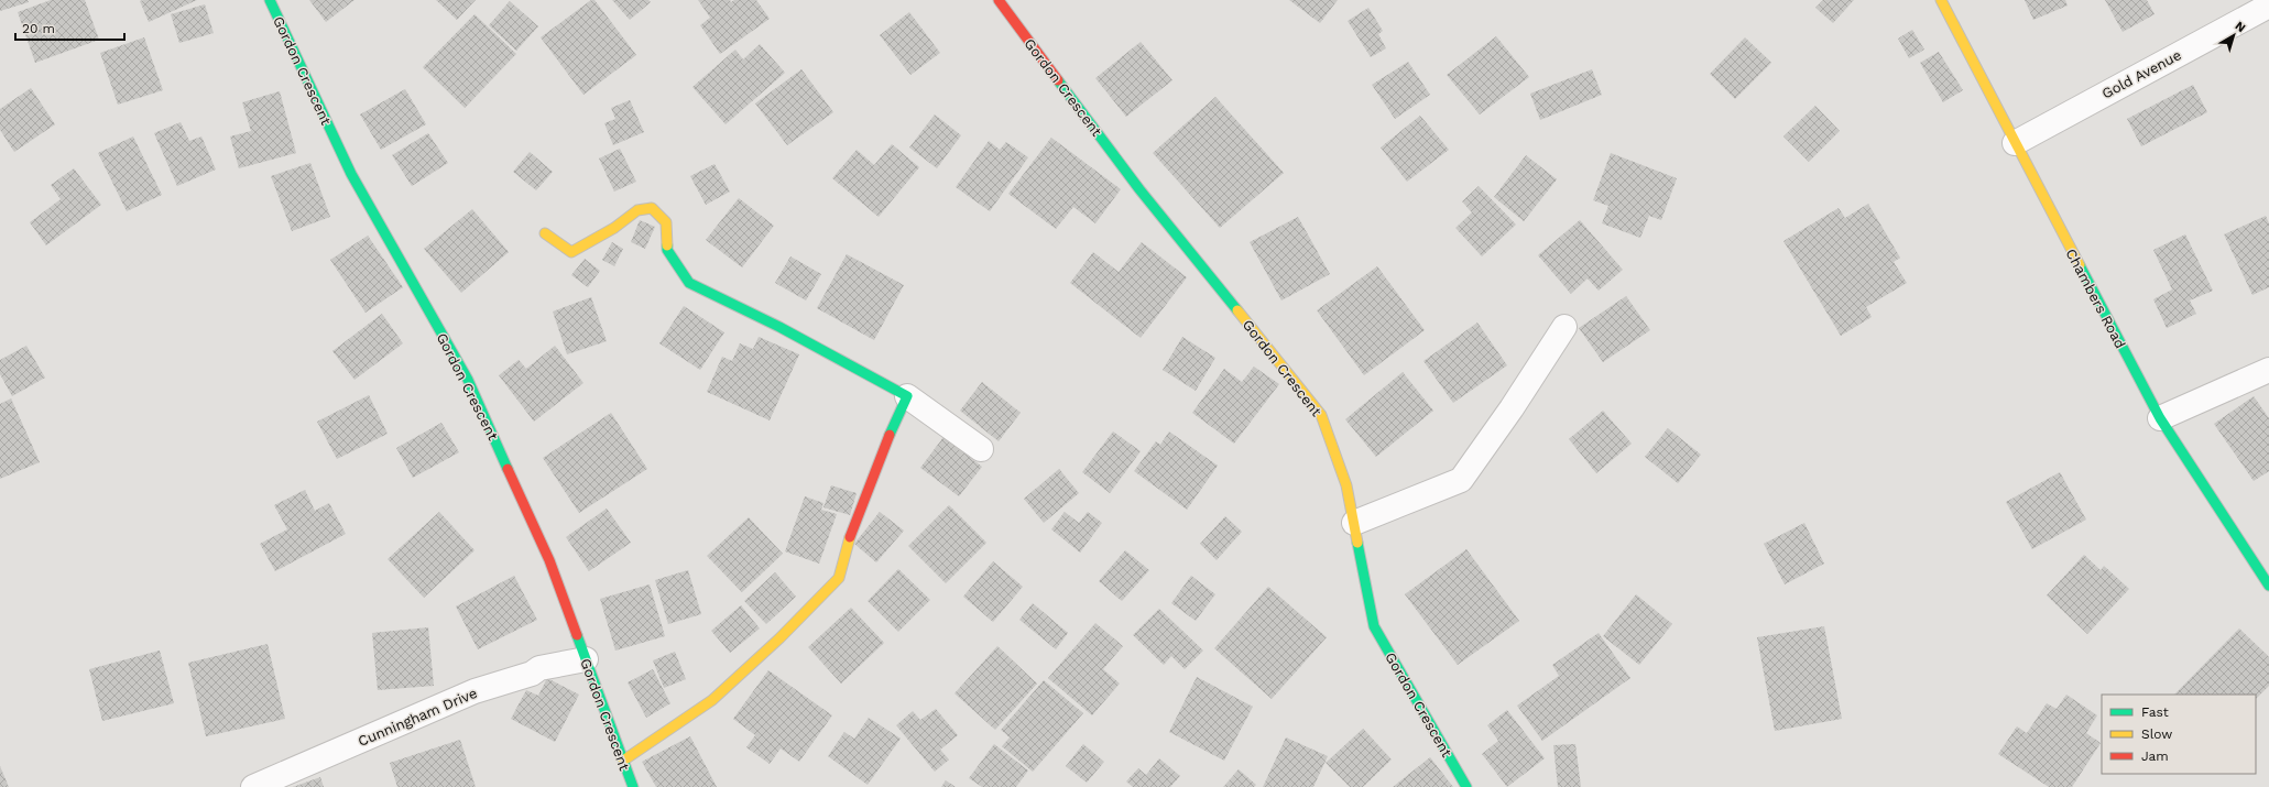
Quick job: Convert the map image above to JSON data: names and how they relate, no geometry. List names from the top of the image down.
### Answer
{
  "streets": {
    "street": [
      "Gordon Crescent",
      "Gold Avenue",
      "Chambers Road",
      "Cunningham Drive"
    ]
  },
  "crossings": [
    ["Gordon Crescent", "Cunningham Drive"],
    ["Gold Avenue", "Chambers Road"]
  ],
  "legend": ["Fast", "Slow", "Jam"],
  "scale_bar": "20 m",
  "north": "top right"
}
